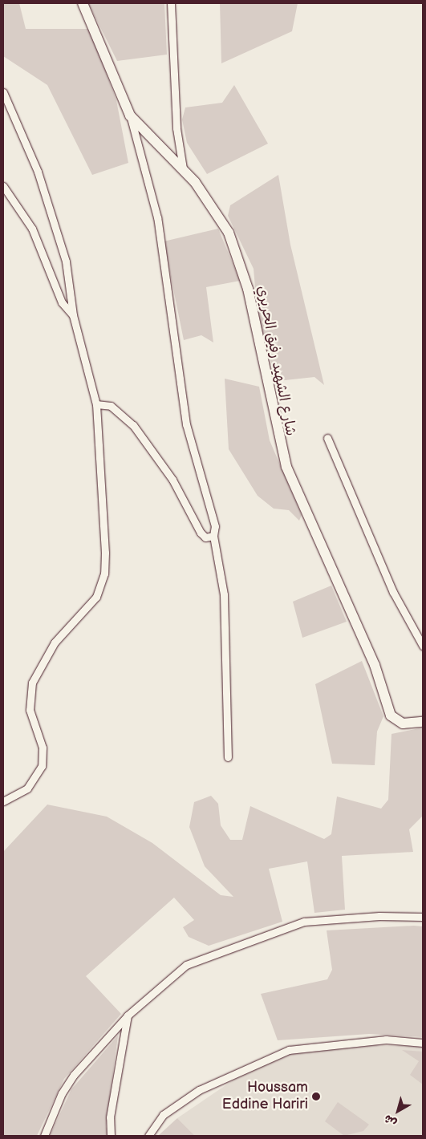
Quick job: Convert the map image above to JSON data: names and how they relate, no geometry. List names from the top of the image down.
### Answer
{
  "streets": {
    "street": ["شارع الشهيد رفيق الحريري"]
  },
  "places": ["Houssam Eddine Hariri"],
  "north": "bottom left"
}
